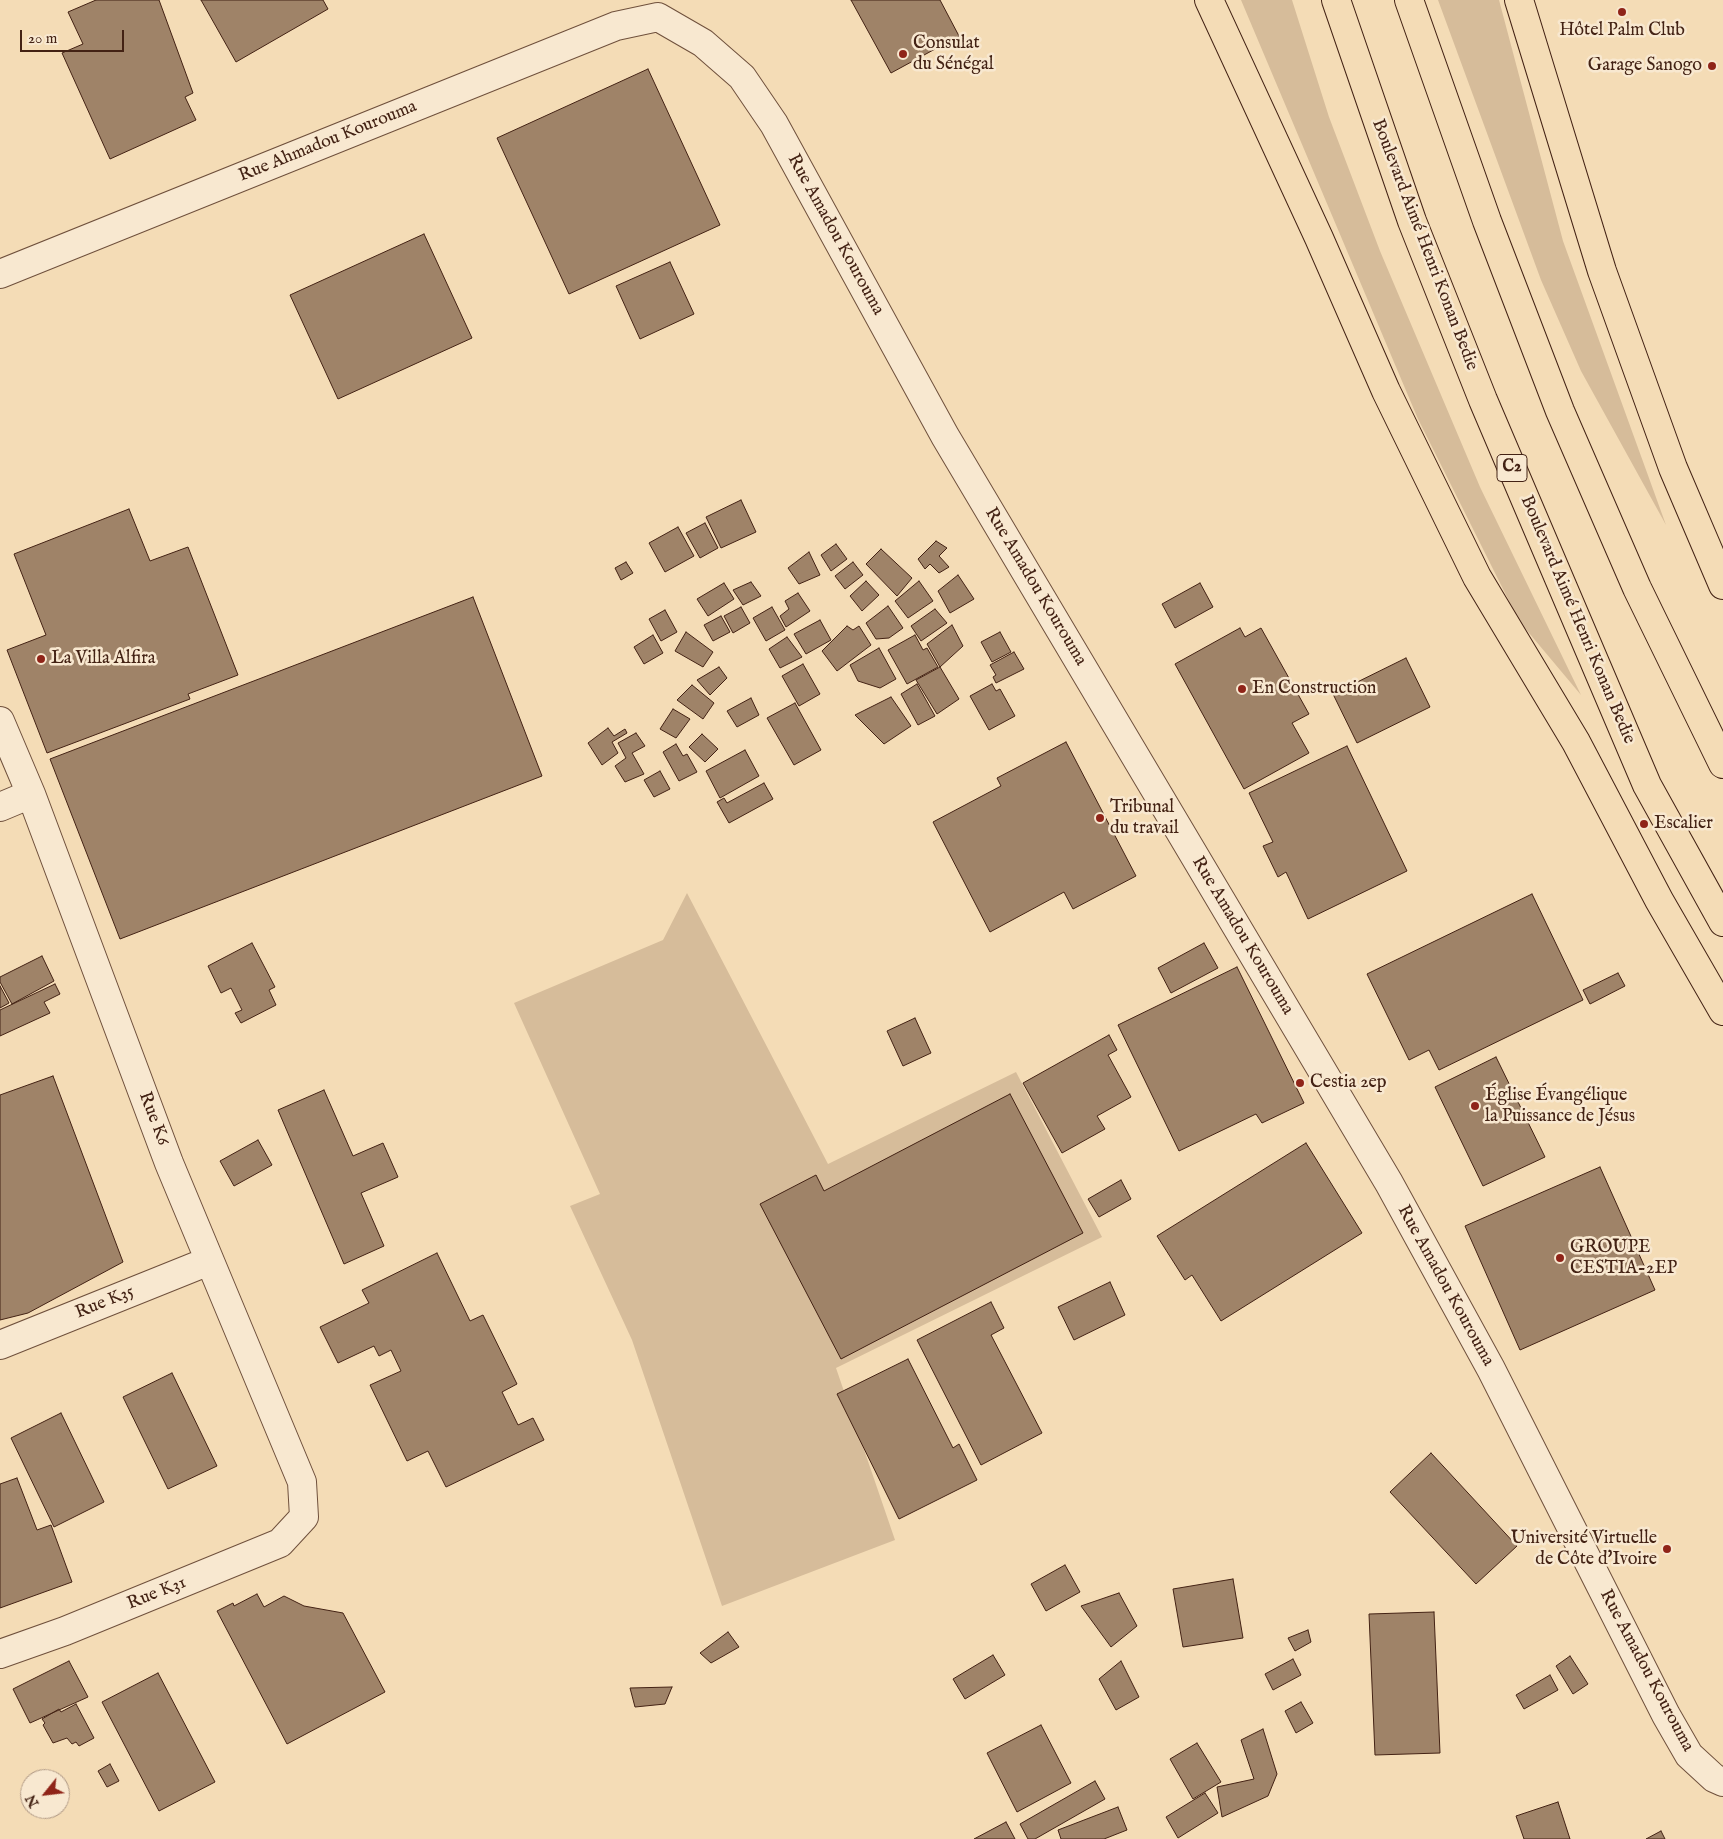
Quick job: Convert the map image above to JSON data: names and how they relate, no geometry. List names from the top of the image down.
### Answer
{
  "streets": {
    "highway": ["Boulevard Aimé Henri Konan Bedie", "C2"],
    "street": [
      "Rue Ahmadou Kourouma",
      "Rue Amadou Kourouma",
      "Rue K6",
      "Rue K35",
      "Rue K31"
    ]
  },
  "crossings": [
    ["Rue Ahmadou Kourouma", "Rue Amadou Kourouma"],
    ["Rue K6", "Rue K35"],
    ["Rue K6", "Rue K31"]
  ],
  "places": [
    "Hôtel Palm Club",
    "Consulat du Sénégal",
    "Garage Sanogo",
    "La Villa Alfira",
    "En Construction",
    "Tribunal du travail",
    "Escalier",
    "Cestia 2ep",
    "Église Évangélique la Puissance de Jésus",
    "GROUPE CESTIA-2EP",
    "Université Virtuelle de Côte d'Ivoire"
  ],
  "scale_bar": "20 m",
  "north": "bottom left"
}
